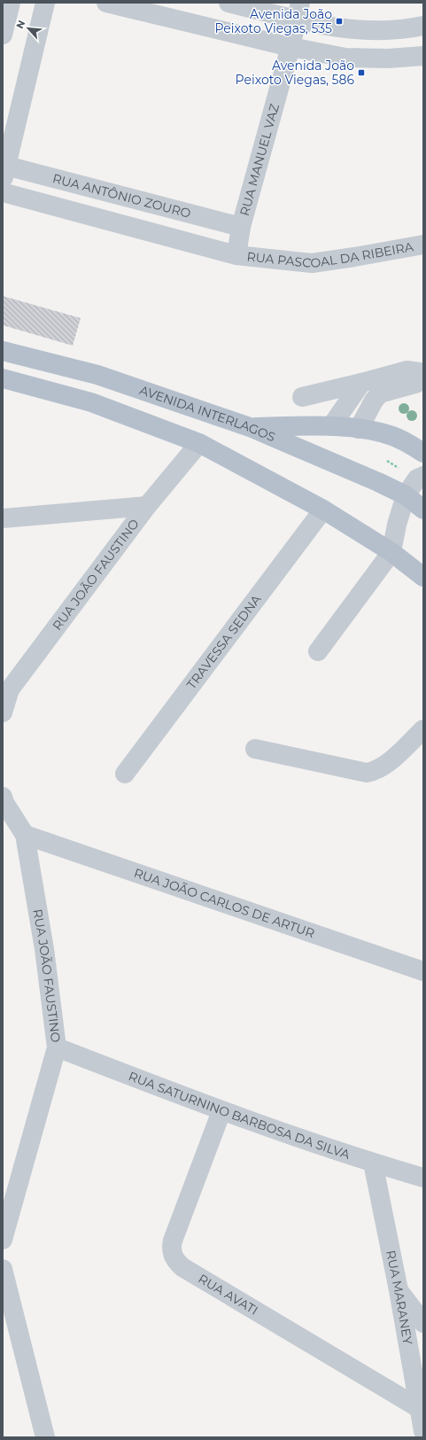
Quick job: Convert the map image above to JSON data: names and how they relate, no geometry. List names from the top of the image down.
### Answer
{
  "streets": {
    "main road": ["AVENIDA INTERLAGOS"],
    "street": [
      "RUA MANUEL VAZ",
      "RUA ANTÔNIO ZOURO",
      "RUA PASCOAL DA RIBEIRA",
      "RUA JOÃO FAUSTINO",
      "TRAVESSA SEDNA",
      "RUA JOÃO CARLOS DE ARTUR",
      "RUA SATURNINO BARBOSA DA SILVA",
      "RUA AVATI",
      "RUA MARANEY"
    ]
  },
  "crossings": [
    ["RUA MANUEL VAZ", "RUA ANTÔNIO ZOURO"],
    ["RUA MANUEL VAZ", "RUA PASCOAL DA RIBEIRA"],
    ["RUA JOÃO FAUSTINO", "RUA JOÃO CARLOS DE ARTUR"],
    ["RUA JOÃO FAUSTINO", "RUA SATURNINO BARBOSA DA SILVA"],
    ["RUA SATURNINO BARBOSA DA SILVA", "RUA AVATI"],
    ["RUA SATURNINO BARBOSA DA SILVA", "RUA MARANEY"],
    ["RUA AVATI", "RUA MARANEY"]
  ],
  "places": {
    "transit": ["Avenida João Peixoto Viegas, 535", "Avenida João Peixoto Viegas, 586"]
  },
  "north": "top left"
}
